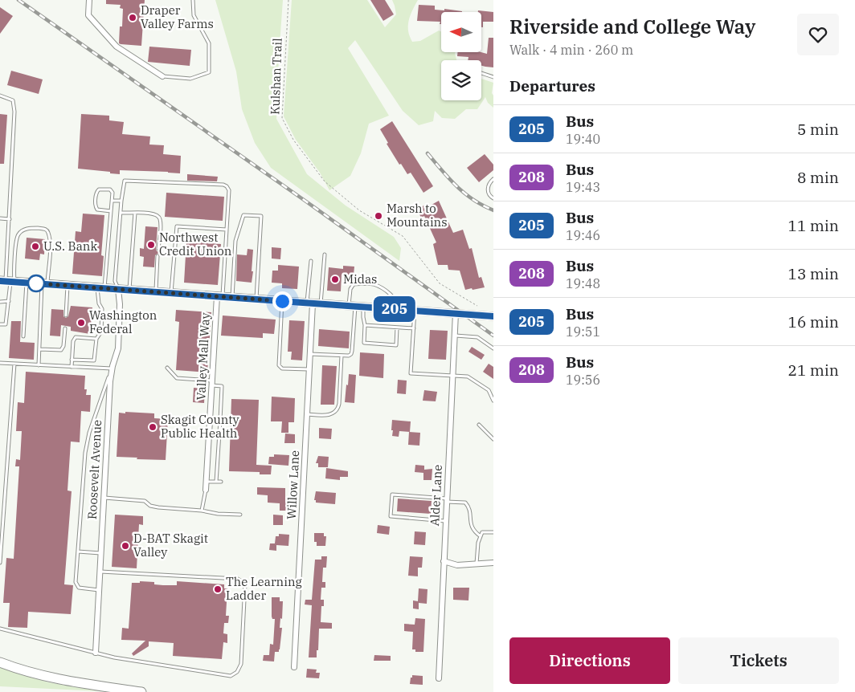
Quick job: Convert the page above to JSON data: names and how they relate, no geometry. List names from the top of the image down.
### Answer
{
  "streets": {
    "street": [
      "Valley Mall Way",
      "Roosevelt Avenue",
      "Willow Lane",
      "Alder Lane"
    ],
    "path": ["Kulshan Trail"]
  },
  "places": [
    "Draper Valley Farms",
    "Marsh to Mountains",
    "Northwest Credit Union",
    "U.S. Bank",
    "Midas",
    "Washington Federal",
    "Skagit County Public Health",
    "D-BAT Skagit Valley",
    "The Learning Ladder"
  ],
  "lines": ["bus line 205"],
  "north": "left",
  "page": {
    "on_map": "205",
    "heading": [
      ["Riverside and College Way", "Walk · 4 min · 260 m"],
      "Departures"
    ],
    "list": [
      {
        "mark": "205",
        "name": "Bus",
        "note": "19:40",
        "value": "5 min"
      },
      {
        "mark": "208",
        "name": "Bus",
        "note": "19:43",
        "value": "8 min"
      },
      {
        "mark": "205",
        "name": "Bus",
        "note": "19:46",
        "value": "11 min"
      },
      {
        "mark": "208",
        "name": "Bus",
        "note": "19:48",
        "value": "13 min"
      },
      {
        "mark": "205",
        "name": "Bus",
        "note": "19:51",
        "value": "16 min"
      },
      {
        "mark": "208",
        "name": "Bus",
        "note": "19:56",
        "value": "21 min"
      }
    ],
    "buttons": ["Directions", "Tickets"]
  }
}
